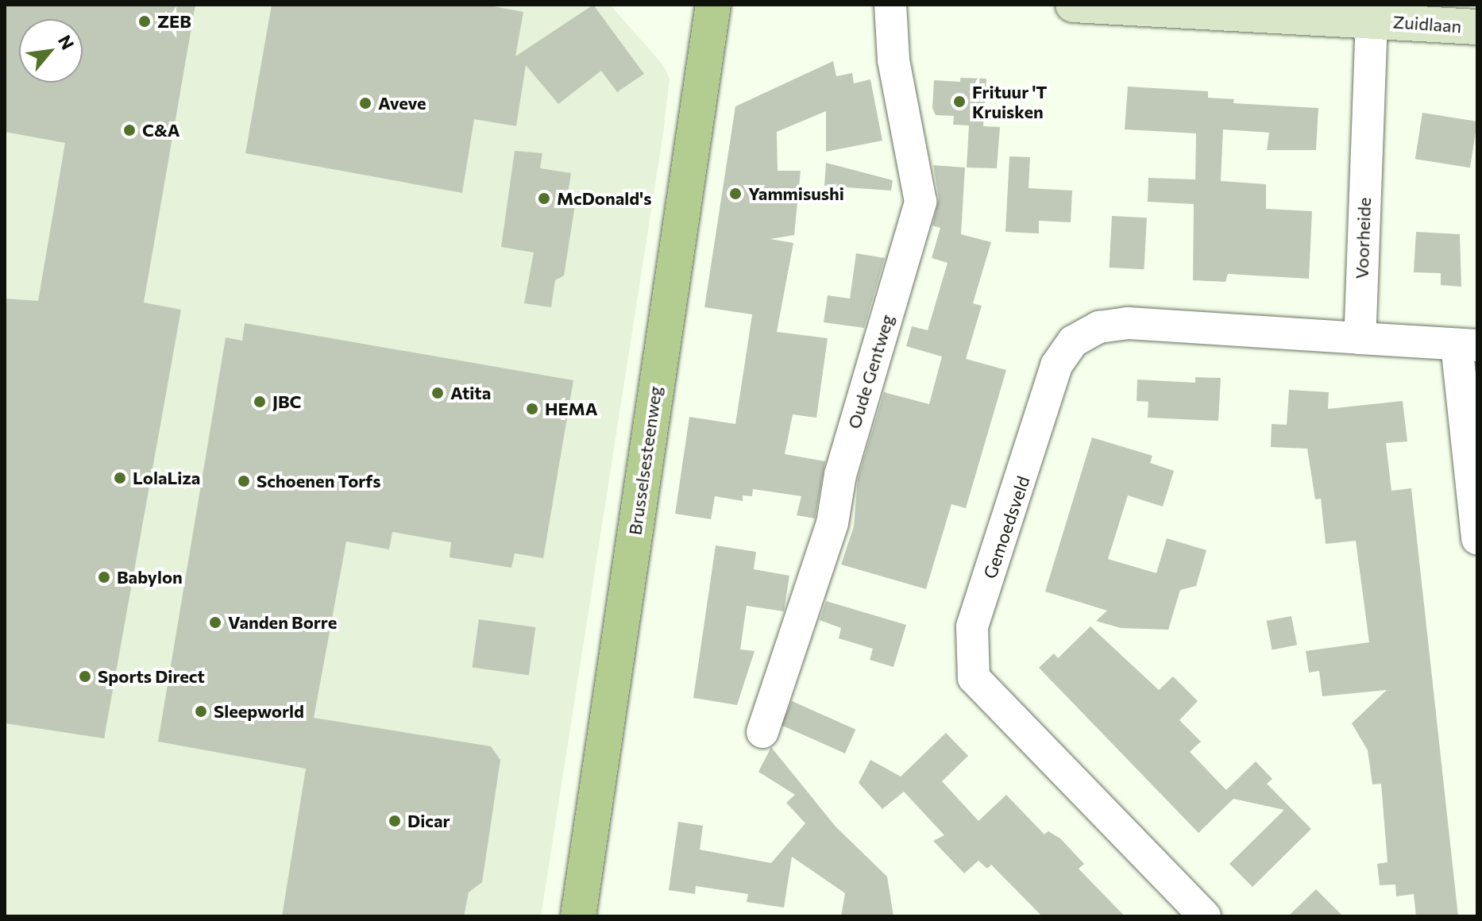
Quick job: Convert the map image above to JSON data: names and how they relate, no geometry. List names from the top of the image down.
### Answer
{
  "streets": {
    "main road": ["Zuidlaan", "Brusselsesteenweg"],
    "street": ["Voorheide", "Oude Gentweg", "Gemoedsveld"]
  },
  "crossings": [
    ["Zuidlaan", "Voorheide"],
    ["Voorheide", "Gemoedsveld"]
  ],
  "places": [
    "ZEB",
    "Frituur 'T Kruisken",
    "Aveve",
    "C&A",
    "Yammisushi",
    "McDonald's",
    "Atita",
    "JBC",
    "HEMA",
    "LolaLiza",
    "Schoenen Torfs",
    "Babylon",
    "Vanden Borre",
    "Sports Direct",
    "Sleepworld",
    "Dicar"
  ],
  "north": "top right"
}
